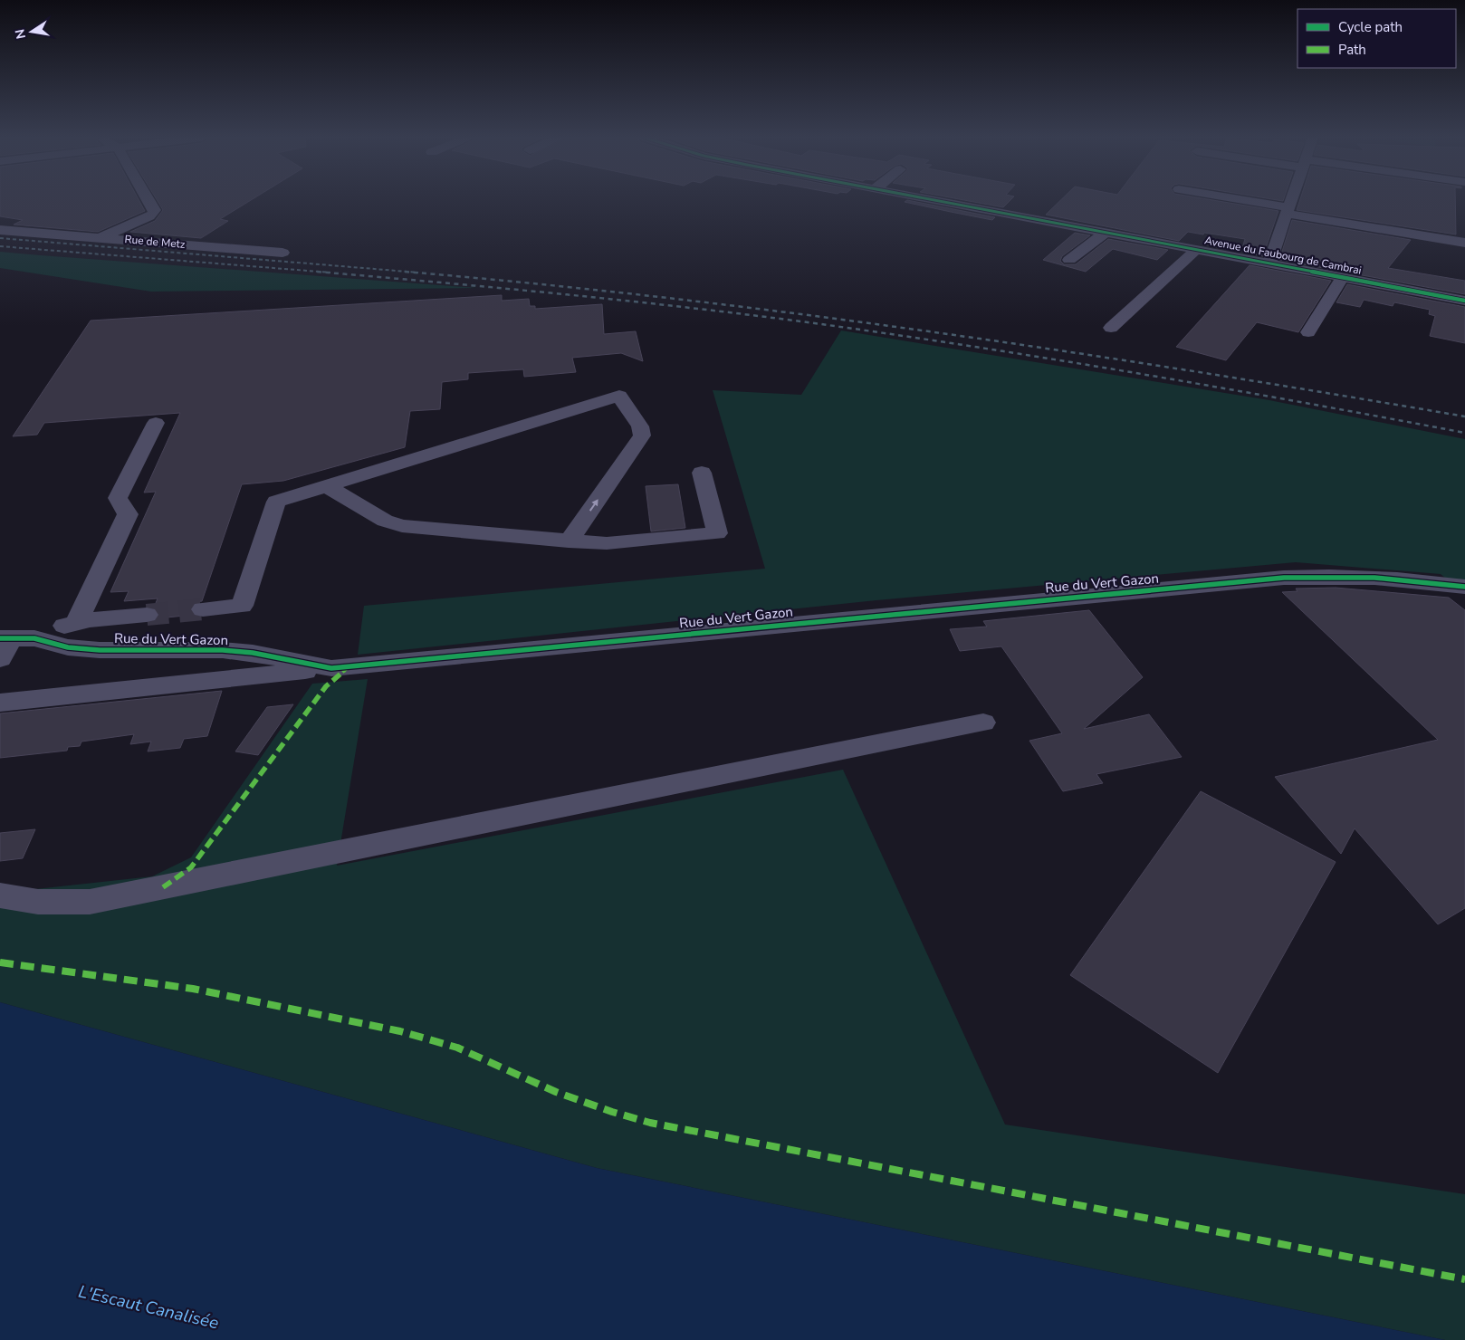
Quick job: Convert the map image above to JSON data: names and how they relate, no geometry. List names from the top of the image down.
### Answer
{
  "streets": {
    "street": ["Rue de Metz", "Avenue du Faubourg de Cambrai", "Rue du Vert Gazon"]
  },
  "water": ["L'Escaut Canalisée"],
  "legend": ["Cycle path", "Path"],
  "north": "left"
}
